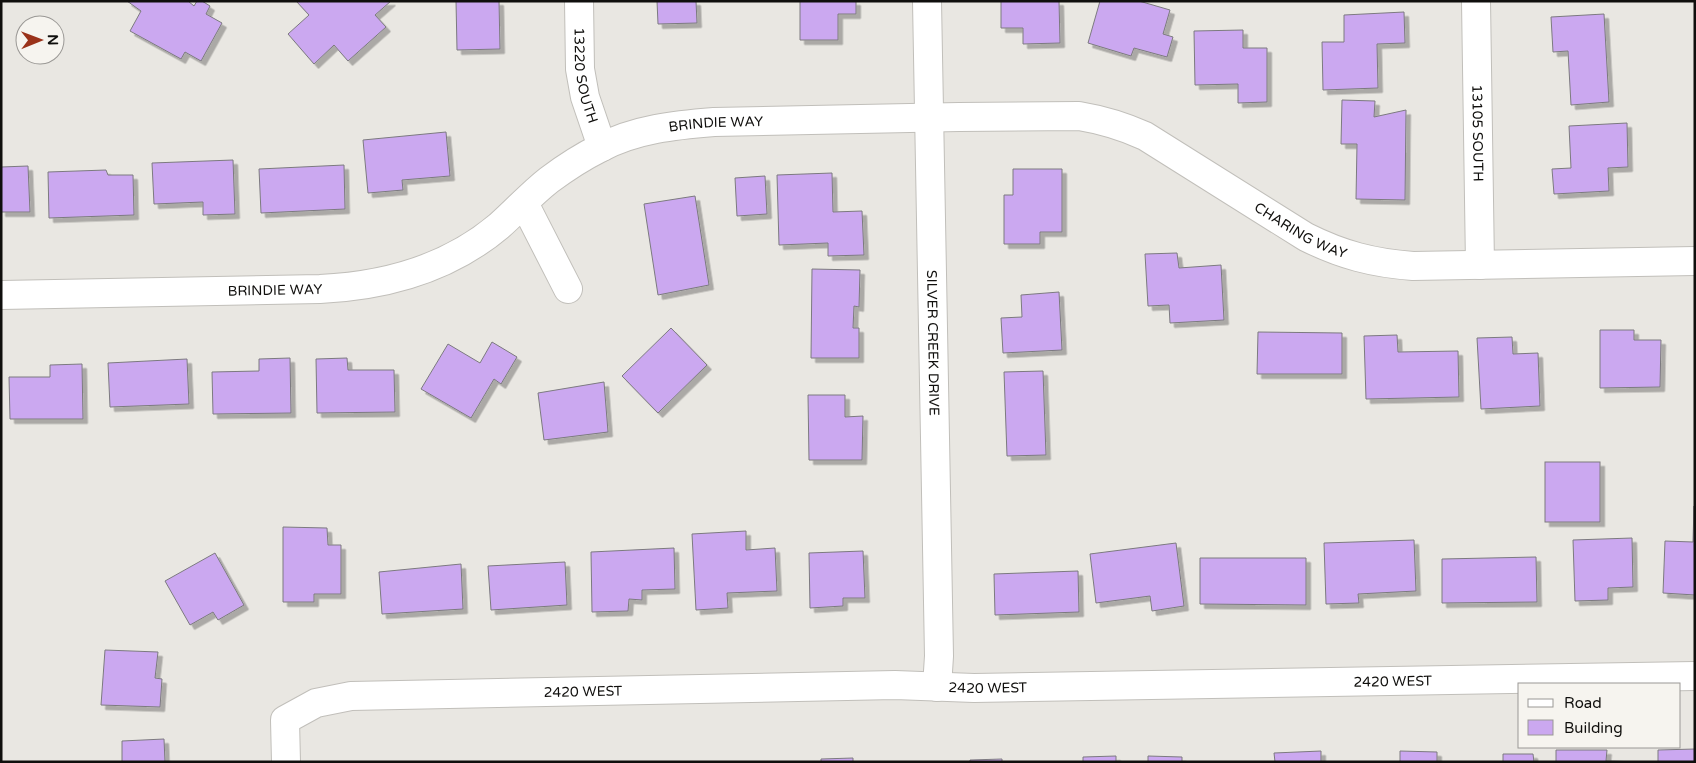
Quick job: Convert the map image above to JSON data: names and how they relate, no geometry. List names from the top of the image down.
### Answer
{
  "streets": {
    "street": [
      "13220 SOUTH",
      "BRINDIE WAY",
      "13105 SOUTH",
      "CHARING WAY",
      "SILVER CREEK DRIVE",
      "2420 WEST"
    ]
  },
  "crossings": [
    ["13220 SOUTH", "BRINDIE WAY"],
    ["BRINDIE WAY", "CHARING WAY"],
    ["BRINDIE WAY", "SILVER CREEK DRIVE"],
    ["13105 SOUTH", "CHARING WAY"],
    ["CHARING WAY", "SILVER CREEK DRIVE"],
    ["SILVER CREEK DRIVE", "2420 WEST"]
  ],
  "legend": ["Road", "Building"],
  "north": "right"
}
